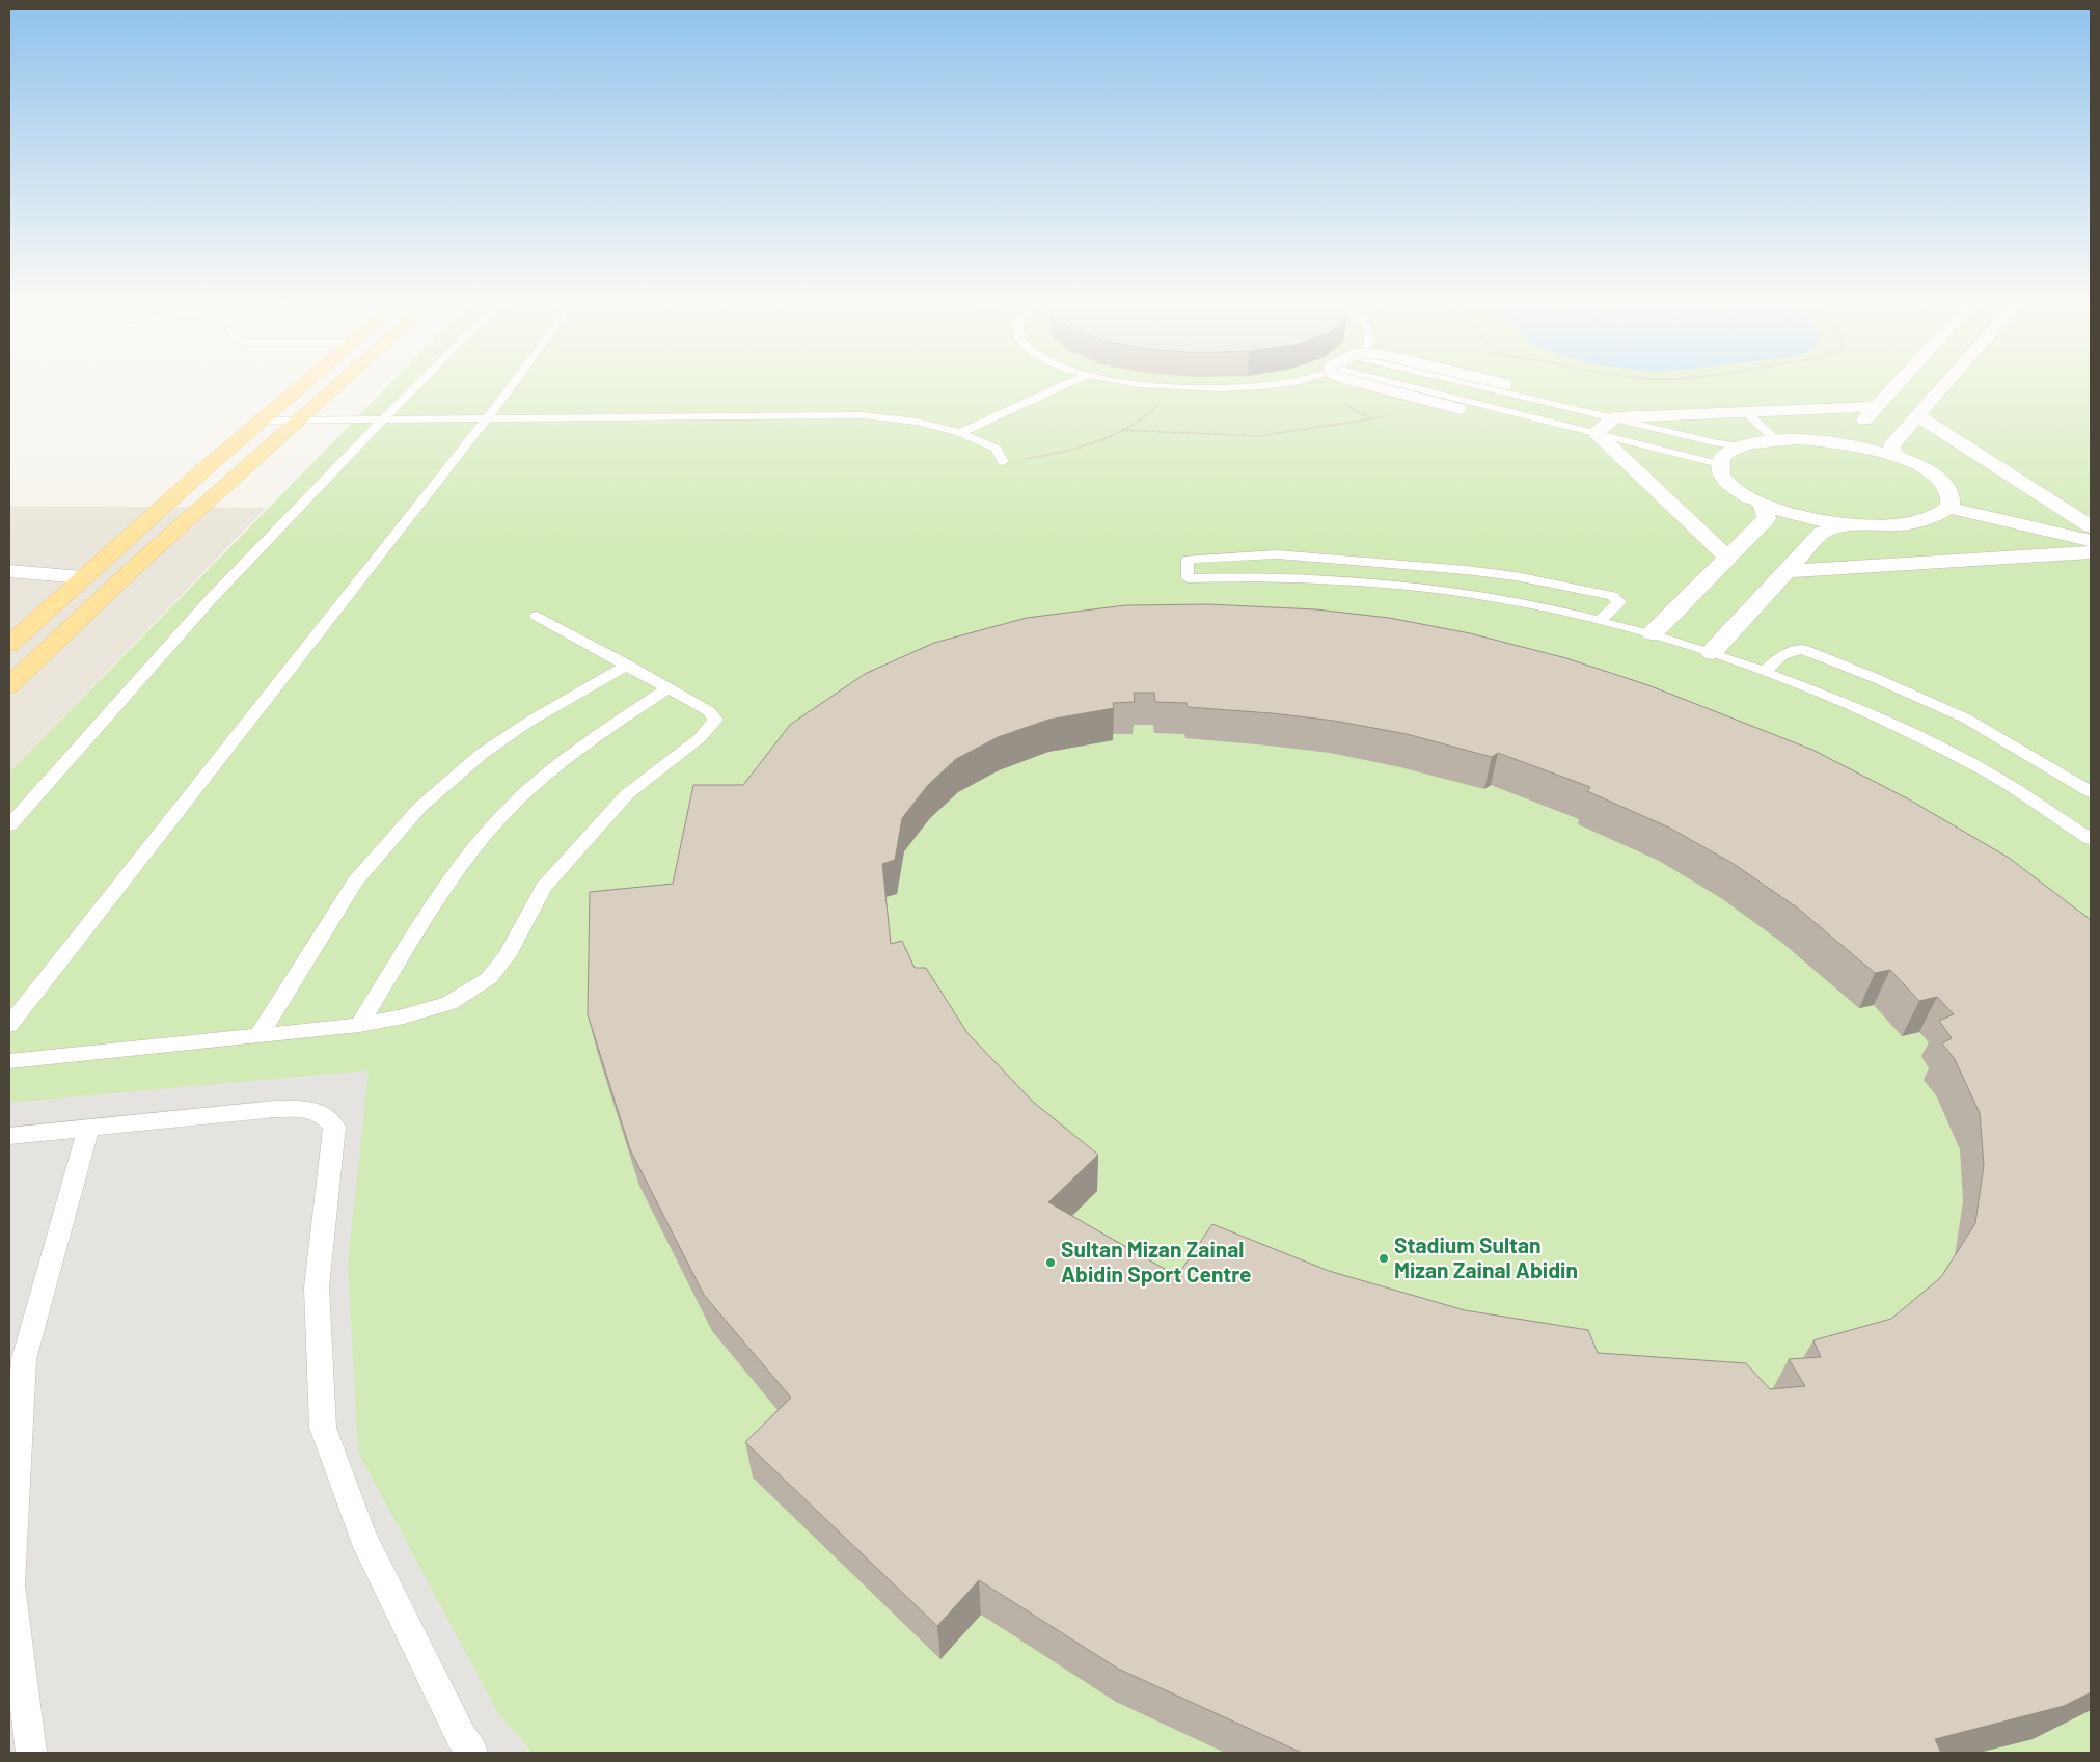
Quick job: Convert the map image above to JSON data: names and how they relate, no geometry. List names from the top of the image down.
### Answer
{
  "places": ["Stadium Sultan Mizan Zainal Abidin", "Sultan Mizan Zainal Abidin Sport Centre"]
}
